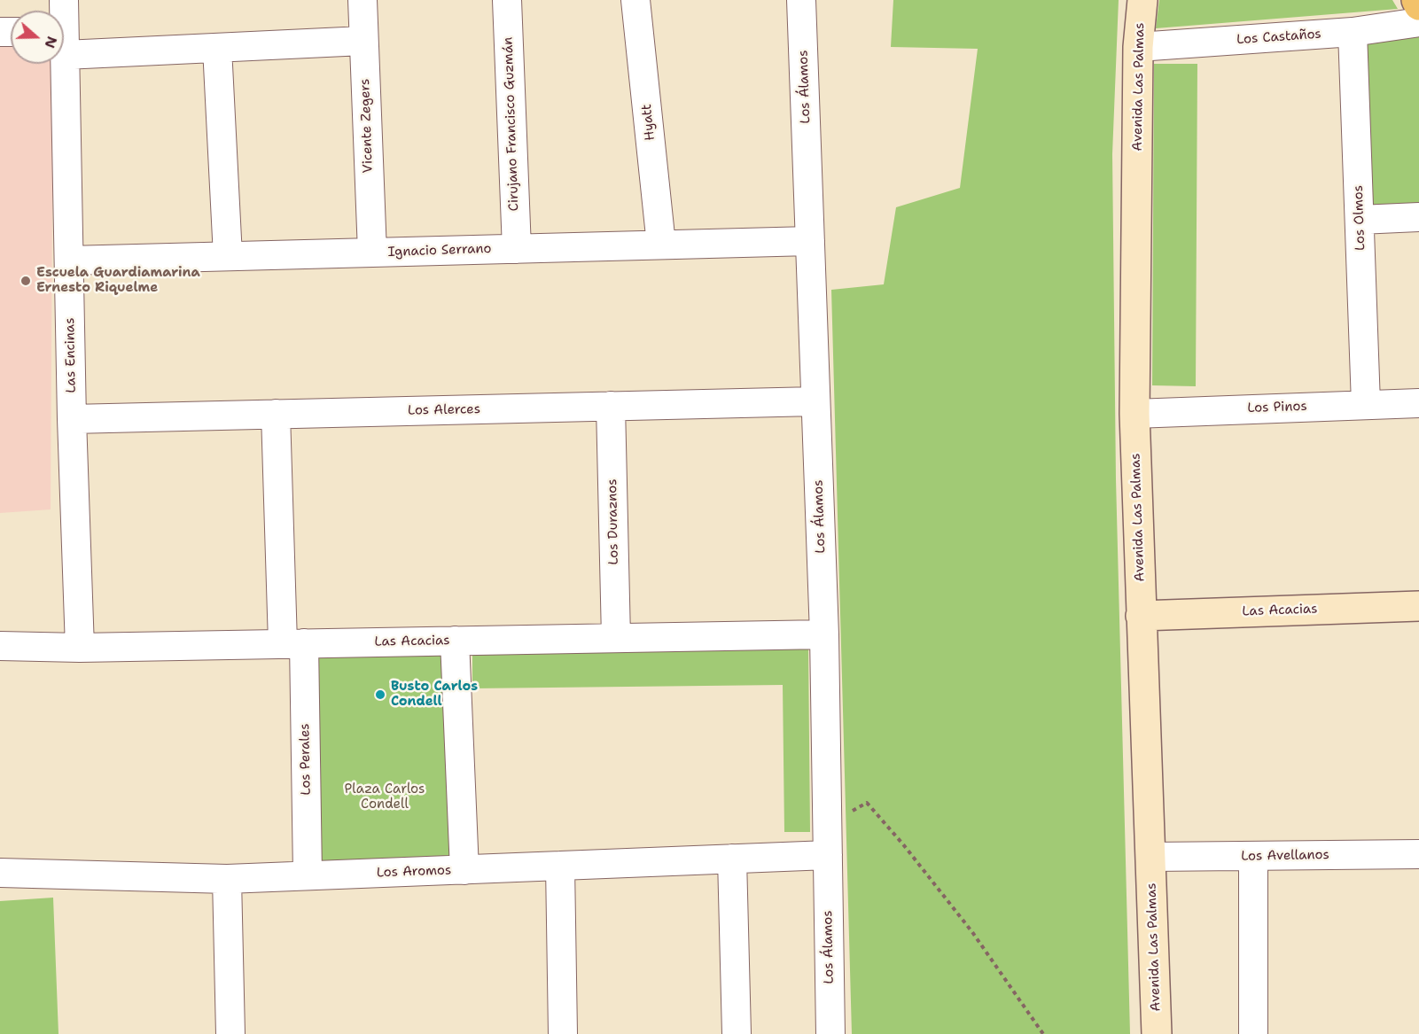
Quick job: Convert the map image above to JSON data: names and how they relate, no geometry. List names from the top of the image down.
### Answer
{
  "streets": {
    "street": [
      "Los Castaños",
      "Los Álamos",
      "Avenida Las Palmas",
      "Hyatt",
      "Cirujano Francisco Guzmán",
      "Vicente Zegers",
      "Los Olmos",
      "Ignacio Serrano",
      "Las Encinas",
      "Los Pinos",
      "Los Alerces",
      "Los Duraznos",
      "Las Acacias",
      "Los Perales",
      "Los Avellanos",
      "Los Aromos"
    ]
  },
  "crossings": [
    ["Los Castaños", "Avenida Las Palmas"],
    ["Los Castaños", "Los Olmos"],
    ["Los Álamos", "Ignacio Serrano"],
    ["Los Álamos", "Los Alerces"],
    ["Los Álamos", "Las Acacias"],
    ["Los Álamos", "Los Aromos"],
    ["Avenida Las Palmas", "Los Pinos"],
    ["Avenida Las Palmas", "Las Acacias"],
    ["Avenida Las Palmas", "Los Avellanos"],
    ["Hyatt", "Ignacio Serrano"],
    ["Cirujano Francisco Guzmán", "Ignacio Serrano"],
    ["Vicente Zegers", "Ignacio Serrano"],
    ["Los Olmos", "Los Pinos"],
    ["Ignacio Serrano", "Las Encinas"],
    ["Las Encinas", "Los Alerces"],
    ["Las Encinas", "Las Acacias"],
    ["Los Alerces", "Los Duraznos"],
    ["Los Alerces", "Los Perales"],
    ["Los Duraznos", "Las Acacias"],
    ["Las Acacias", "Los Perales"],
    ["Los Perales", "Los Aromos"]
  ],
  "parks": ["Plaza Carlos Condell"],
  "places": ["Escuela Guardiamarina Ernesto Riquelme", "Busto Carlos Condell"],
  "north": "right"
}
